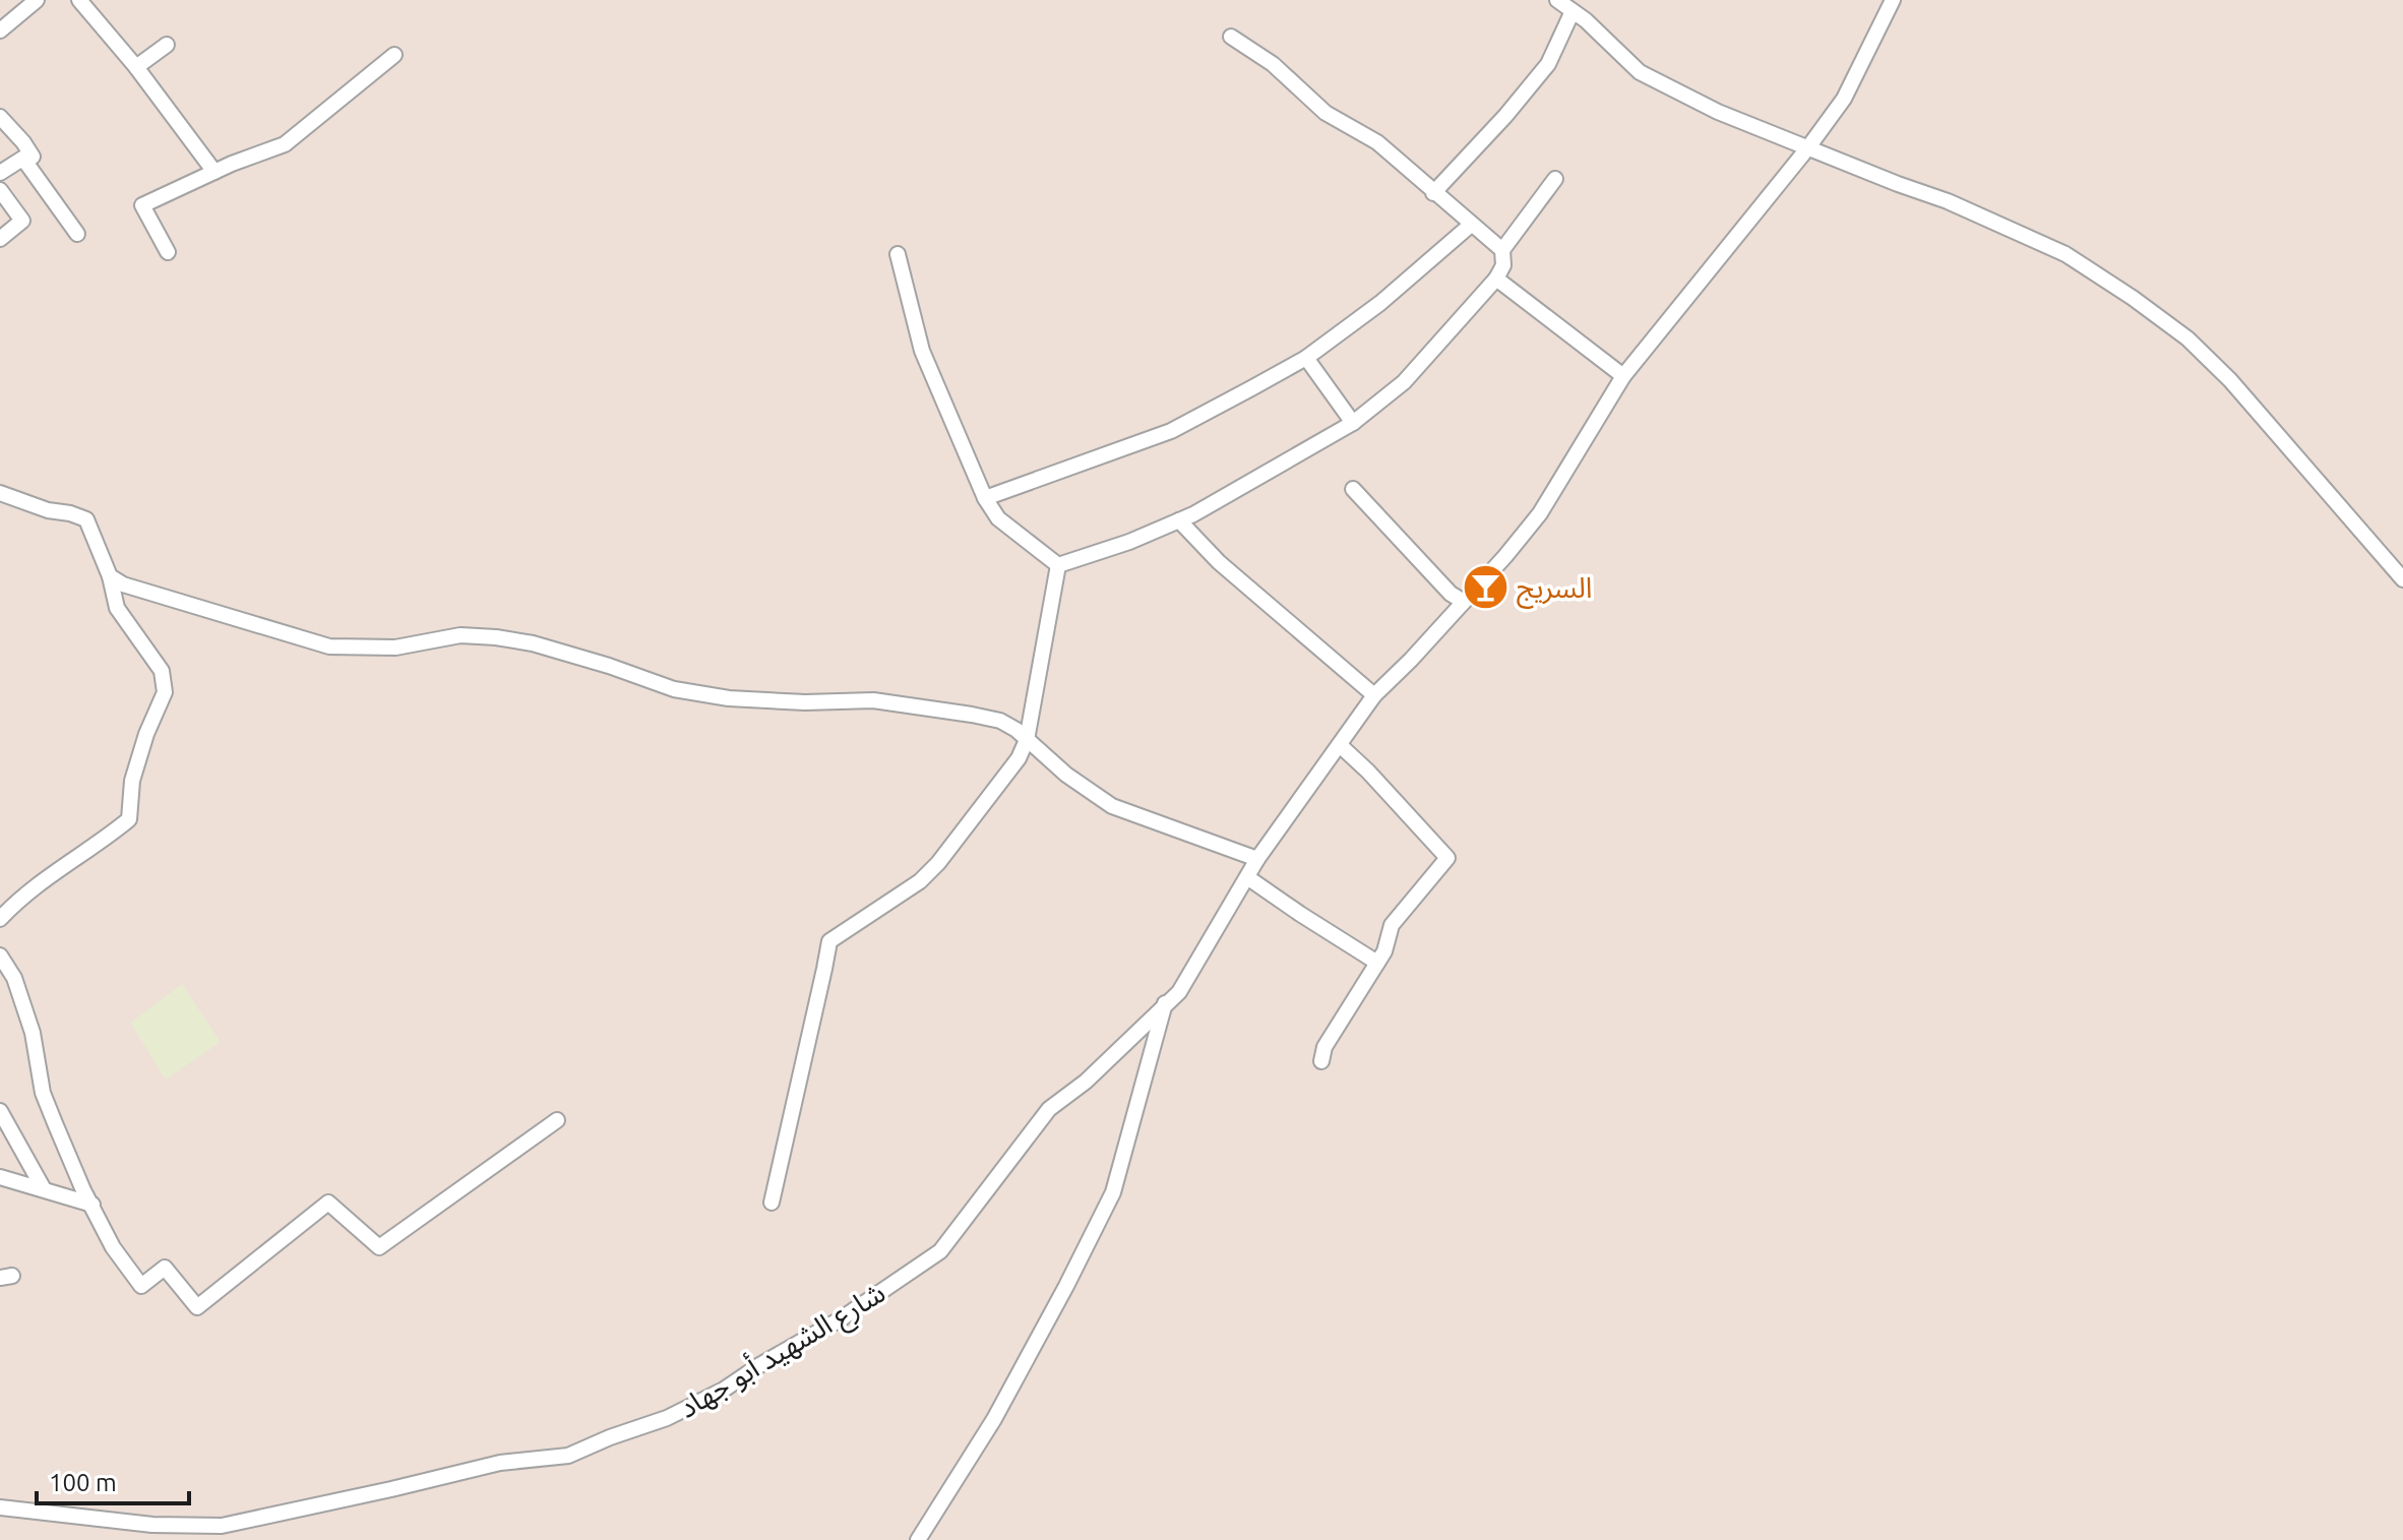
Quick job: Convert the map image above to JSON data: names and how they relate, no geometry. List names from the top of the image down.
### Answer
{
  "streets": {
    "street": ["شارع الشهيد أبو جهاد"]
  },
  "places": {
    "bar": ["السريج"]
  },
  "scale_bar": "100 m"
}
